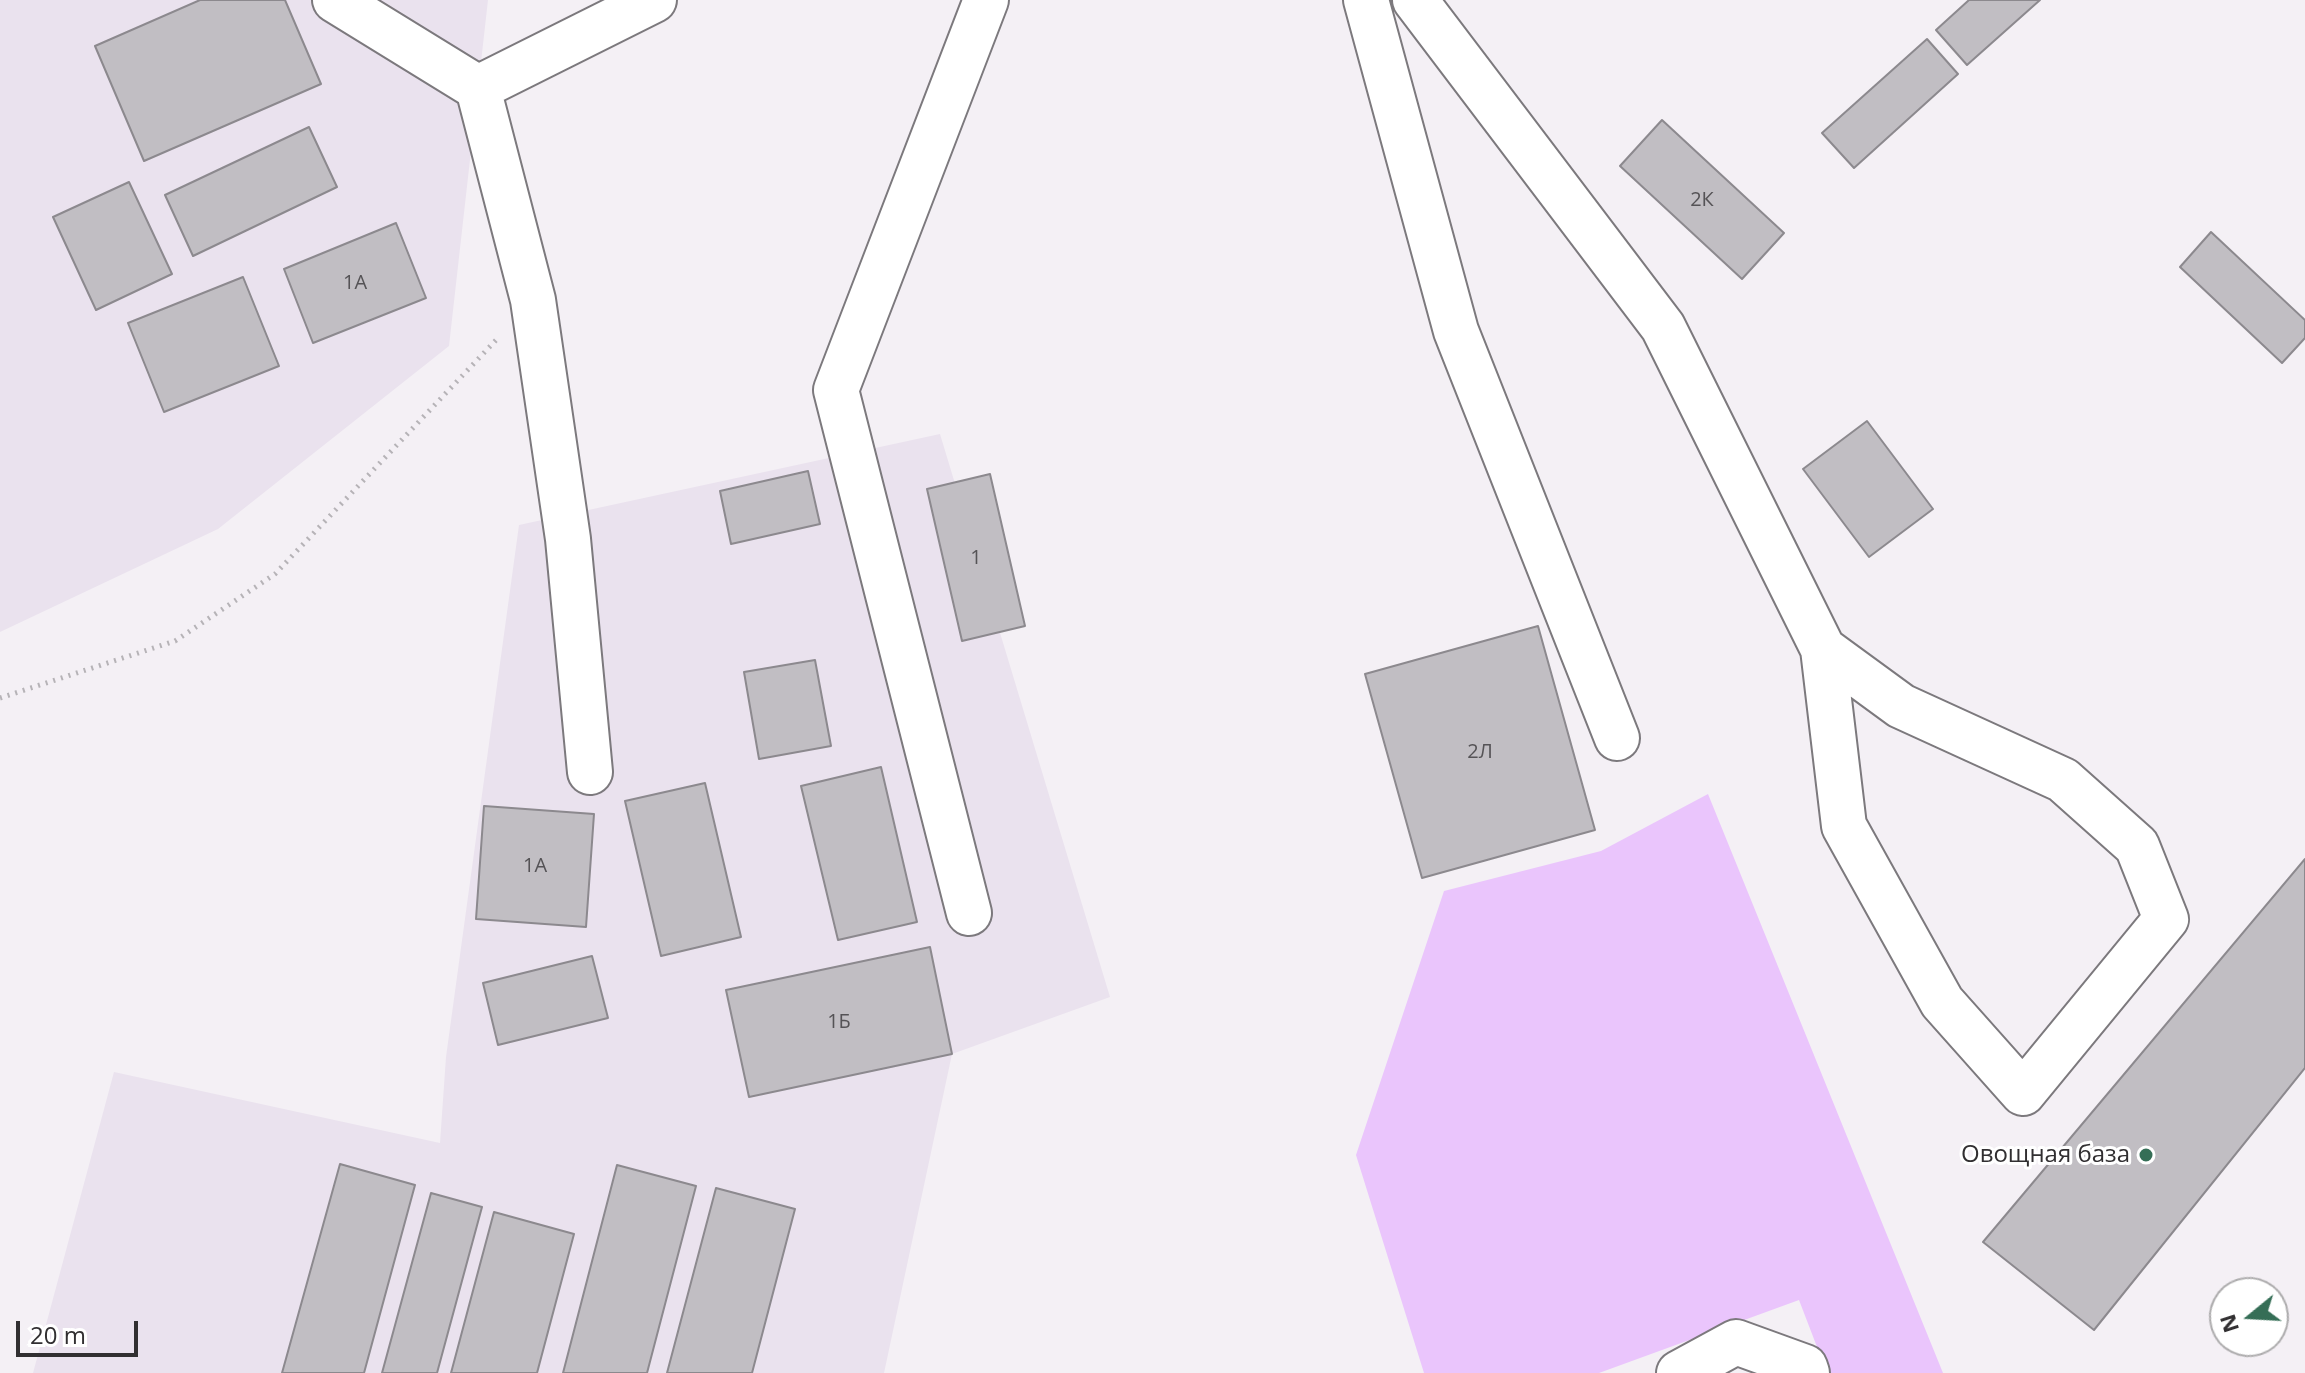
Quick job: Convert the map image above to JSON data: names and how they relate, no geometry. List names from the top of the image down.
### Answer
{
  "places": ["Овощная база"],
  "house_numbers": [
    "2К",
    "1А",
    "1",
    "2Л",
    "1А",
    "1Б"
  ],
  "scale_bar": "20 m",
  "north": "left"
}
